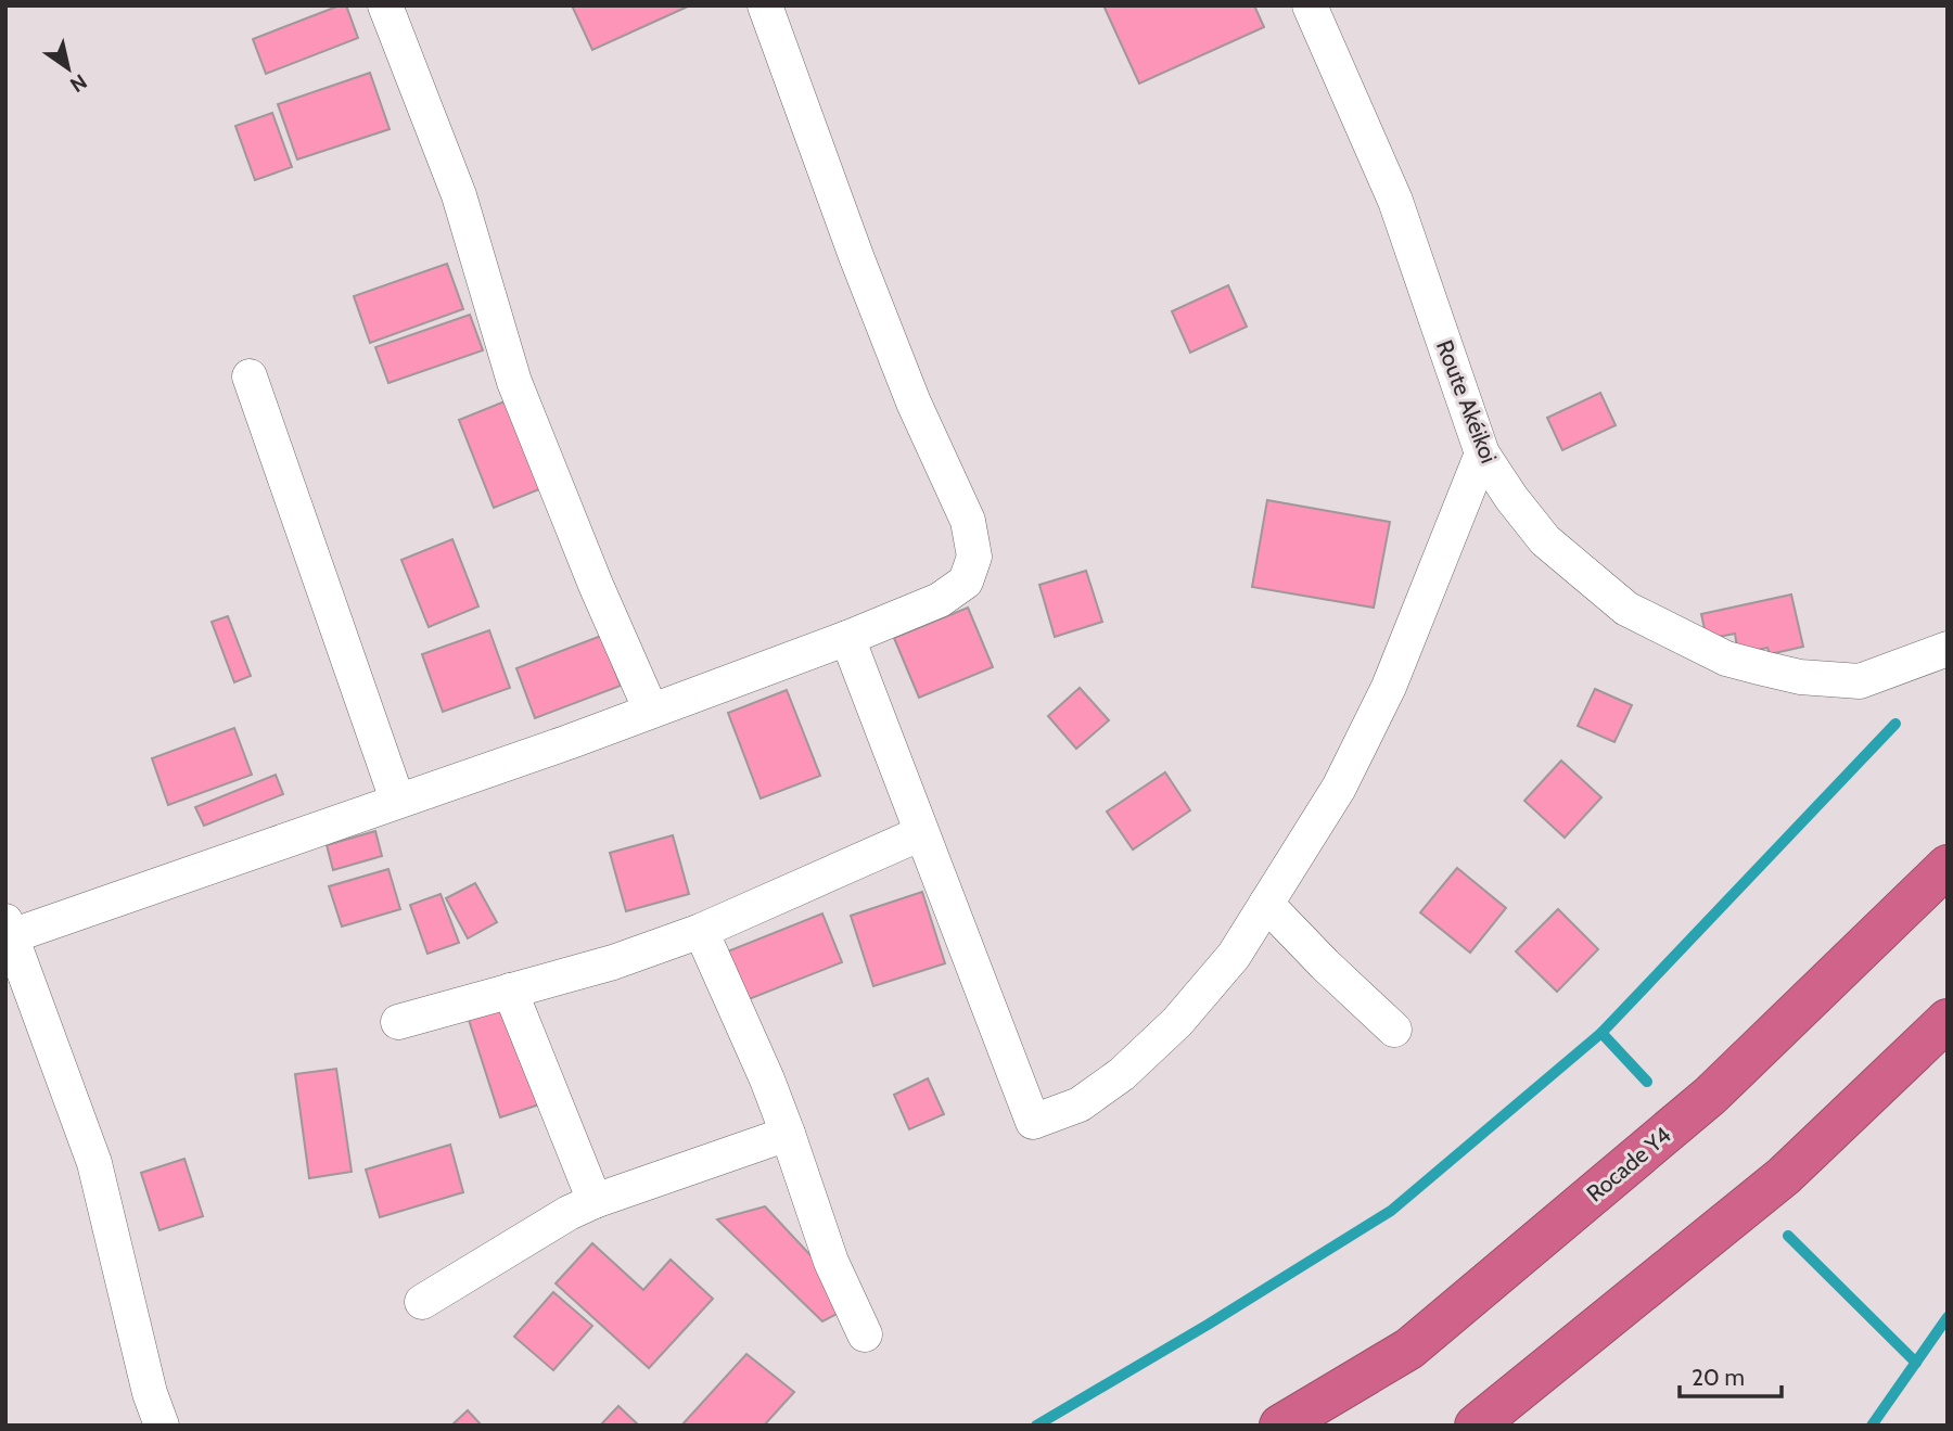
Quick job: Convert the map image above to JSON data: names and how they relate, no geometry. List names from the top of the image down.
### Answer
{
  "streets": {
    "highway": ["Rocade Y4"],
    "street": ["Route Akéikoi"]
  },
  "scale_bar": "20 m",
  "north": "bottom right"
}
